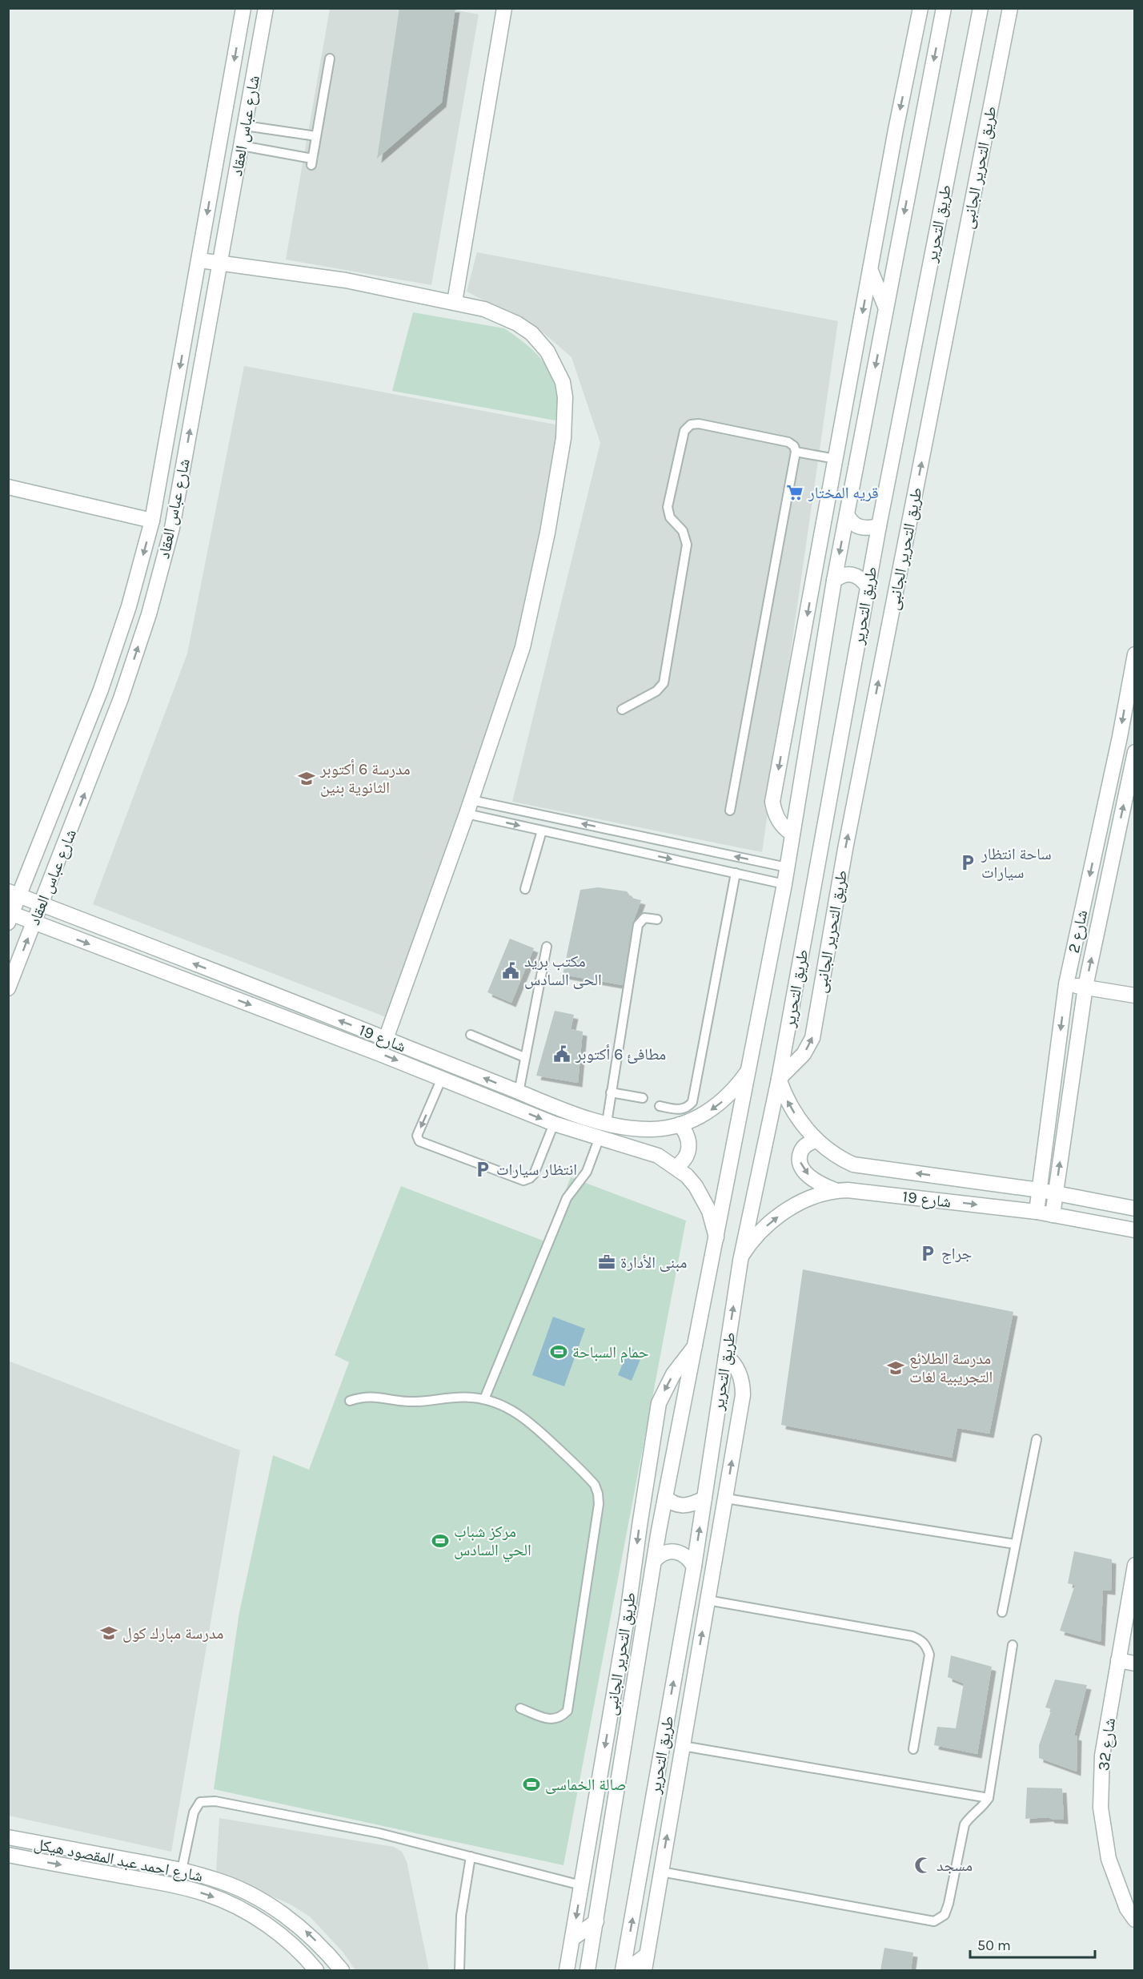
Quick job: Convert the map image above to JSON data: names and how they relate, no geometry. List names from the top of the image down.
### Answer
{
  "streets": {
    "street": [
      "شارع عباس العقاد",
      "طريق التحرير الجانبى",
      "طريق التحرير",
      "شارع 2",
      "شارع 19",
      "شارع 32",
      "شارع احمد عبد المقصود هيكل"
    ]
  },
  "crossings": [
    ["شارع عباس العقاد", "شارع 19"],
    ["طريق التحرير الجانبى", "طريق التحرير"],
    ["طريق التحرير الجانبى", "شارع 19"],
    ["طريق التحرير", "شارع 19"],
    ["شارع 2", "شارع 19"]
  ],
  "places": {
    "supermarket": ["قريه المختار"],
    "school or university": ["مدرسة 6 أكتوبر الثانوية بنين", "مدرسة الطلائع التجريبية لغات", "مدرسة مبارك كول"],
    "parking": ["ساحة انتظار سيارات", "انتظار سيارات", "جراج"],
    "public building": ["مكتب بريد الحى السادس", "مطافئ 6 أكتوبر"],
    "office": ["مبنى الأدارة"],
    "sports": ["حمام السباحة", "مركز شباب الحي السادس", "صالة الخماسى"],
    "mosque": ["مسجد"]
  },
  "scale_bar": "50 m"
}
